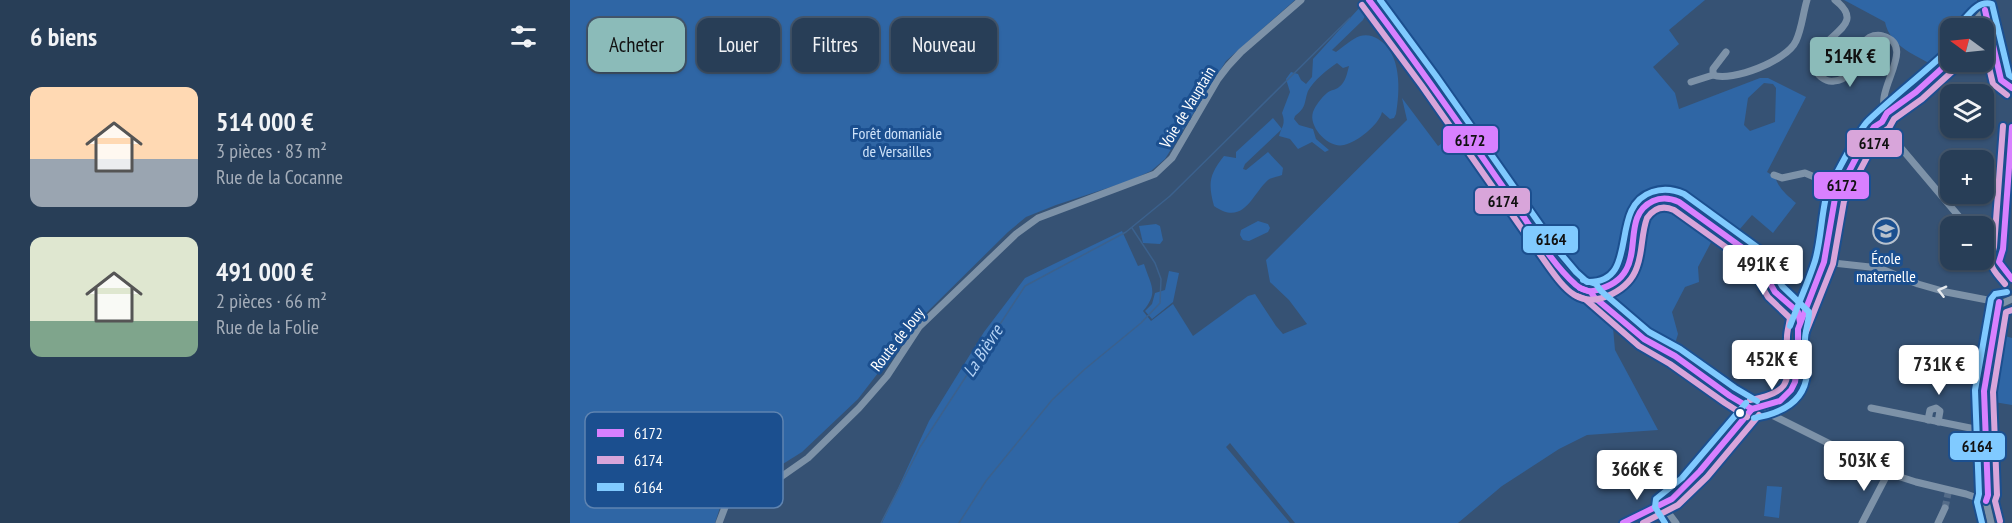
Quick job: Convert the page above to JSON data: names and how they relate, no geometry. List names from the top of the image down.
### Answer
{
  "streets": {
    "street": ["Voie de Vauptain", "Route de Jouy"]
  },
  "crossings": [
    ["Voie de Vauptain", "Route de Jouy"]
  ],
  "water": ["La Bièvre"],
  "parks": ["Forêt domaniale de Versailles"],
  "places": {
    "school or university": ["École maternelle"]
  },
  "lines": ["transit line 6172", "transit line 6164", "transit line 6174"],
  "legend": ["6172", "6174", "6164"],
  "north": "left",
  "page": {
    "heading": "6 biens",
    "map_buttons": ["+", "−"],
    "chip": [
      "Acheter",
      "Louer",
      "Filtres",
      "Nouveau"
    ],
    "price": [
      "514K €",
      "491K €",
      "452K €",
      "731K €",
      "503K €",
      "366K €"
    ],
    "list": [
      {
        "name": "514 000 €",
        "note": "3 pièces · 83 m² · Rue de la Cocanne"
      },
      {
        "name": "491 000 €",
        "note": "2 pièces · 66 m² · Rue de la Folie"
      }
    ]
  }
}
